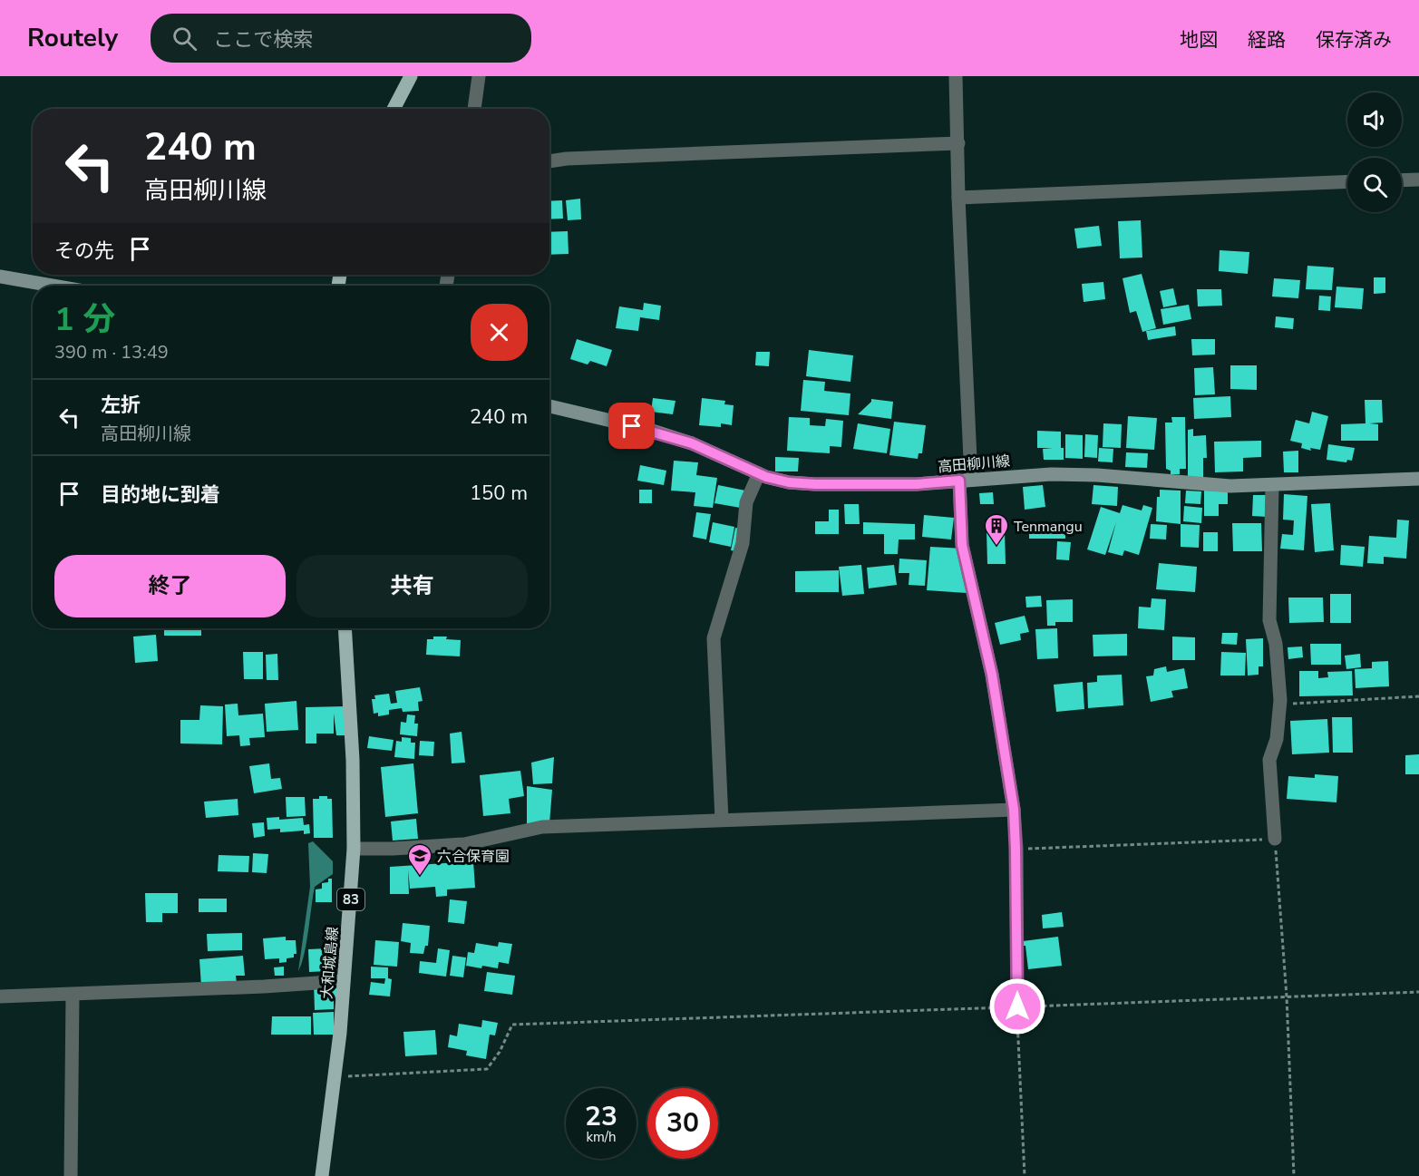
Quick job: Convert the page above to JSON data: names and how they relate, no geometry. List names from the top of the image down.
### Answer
{
  "streets": {
    "main road": ["高田柳川線", "83", "大和城島線"]
  },
  "places": {
    "building": ["Tenmangu"],
    "school or university": ["六合保育園"]
  },
  "page": {
    "header": "Routely",
    "search": "ここで検索",
    "nav": ["地図", "経路", "保存済み"],
    "turn": ["240 m", "高田柳川線"],
    "then": "その先",
    "heading": ["1 分", "390 m · 13:49"],
    "list": [
      {
        "name": "左折",
        "note": "高田柳川線",
        "value": "240 m"
      },
      {
        "name": "目的地に到着",
        "value": "150 m"
      }
    ],
    "buttons": ["終了", "共有"],
    "speed": "23 km/h",
    "limit": "30"
  }
}
